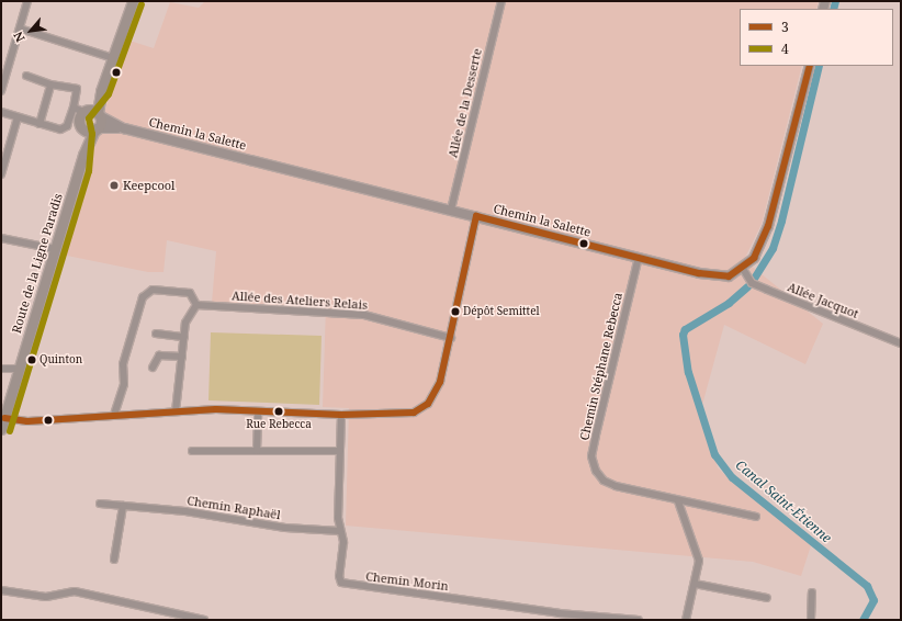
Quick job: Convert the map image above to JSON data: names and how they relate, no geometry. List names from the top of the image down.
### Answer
{
  "streets": {
    "main road": ["Route de la Ligne Paradis"],
    "street": [
      "Allée de la Desserte",
      "Chemin la Salette",
      "Allée des Ateliers Relais",
      "Allée Jacquot",
      "Chemin Stéphane Rebecca",
      "Chemin Raphaël",
      "Chemin Morin"
    ]
  },
  "crossings": [
    ["Allée de la Desserte", "Chemin la Salette"],
    ["Chemin la Salette", "Route de la Ligne Paradis"],
    ["Chemin la Salette", "Allée Jacquot"],
    ["Chemin la Salette", "Chemin Stéphane Rebecca"],
    ["Chemin Raphaël", "Chemin Morin"]
  ],
  "water": ["Canal Saint-Étienne"],
  "places": [
    "Keepcool",
    "Dépôt Semittel",
    "Quinton",
    "Rue Rebecca"
  ],
  "lines": ["transit line 4", "transit line 3"],
  "legend": ["3", "4"],
  "north": "bottom left"
}
